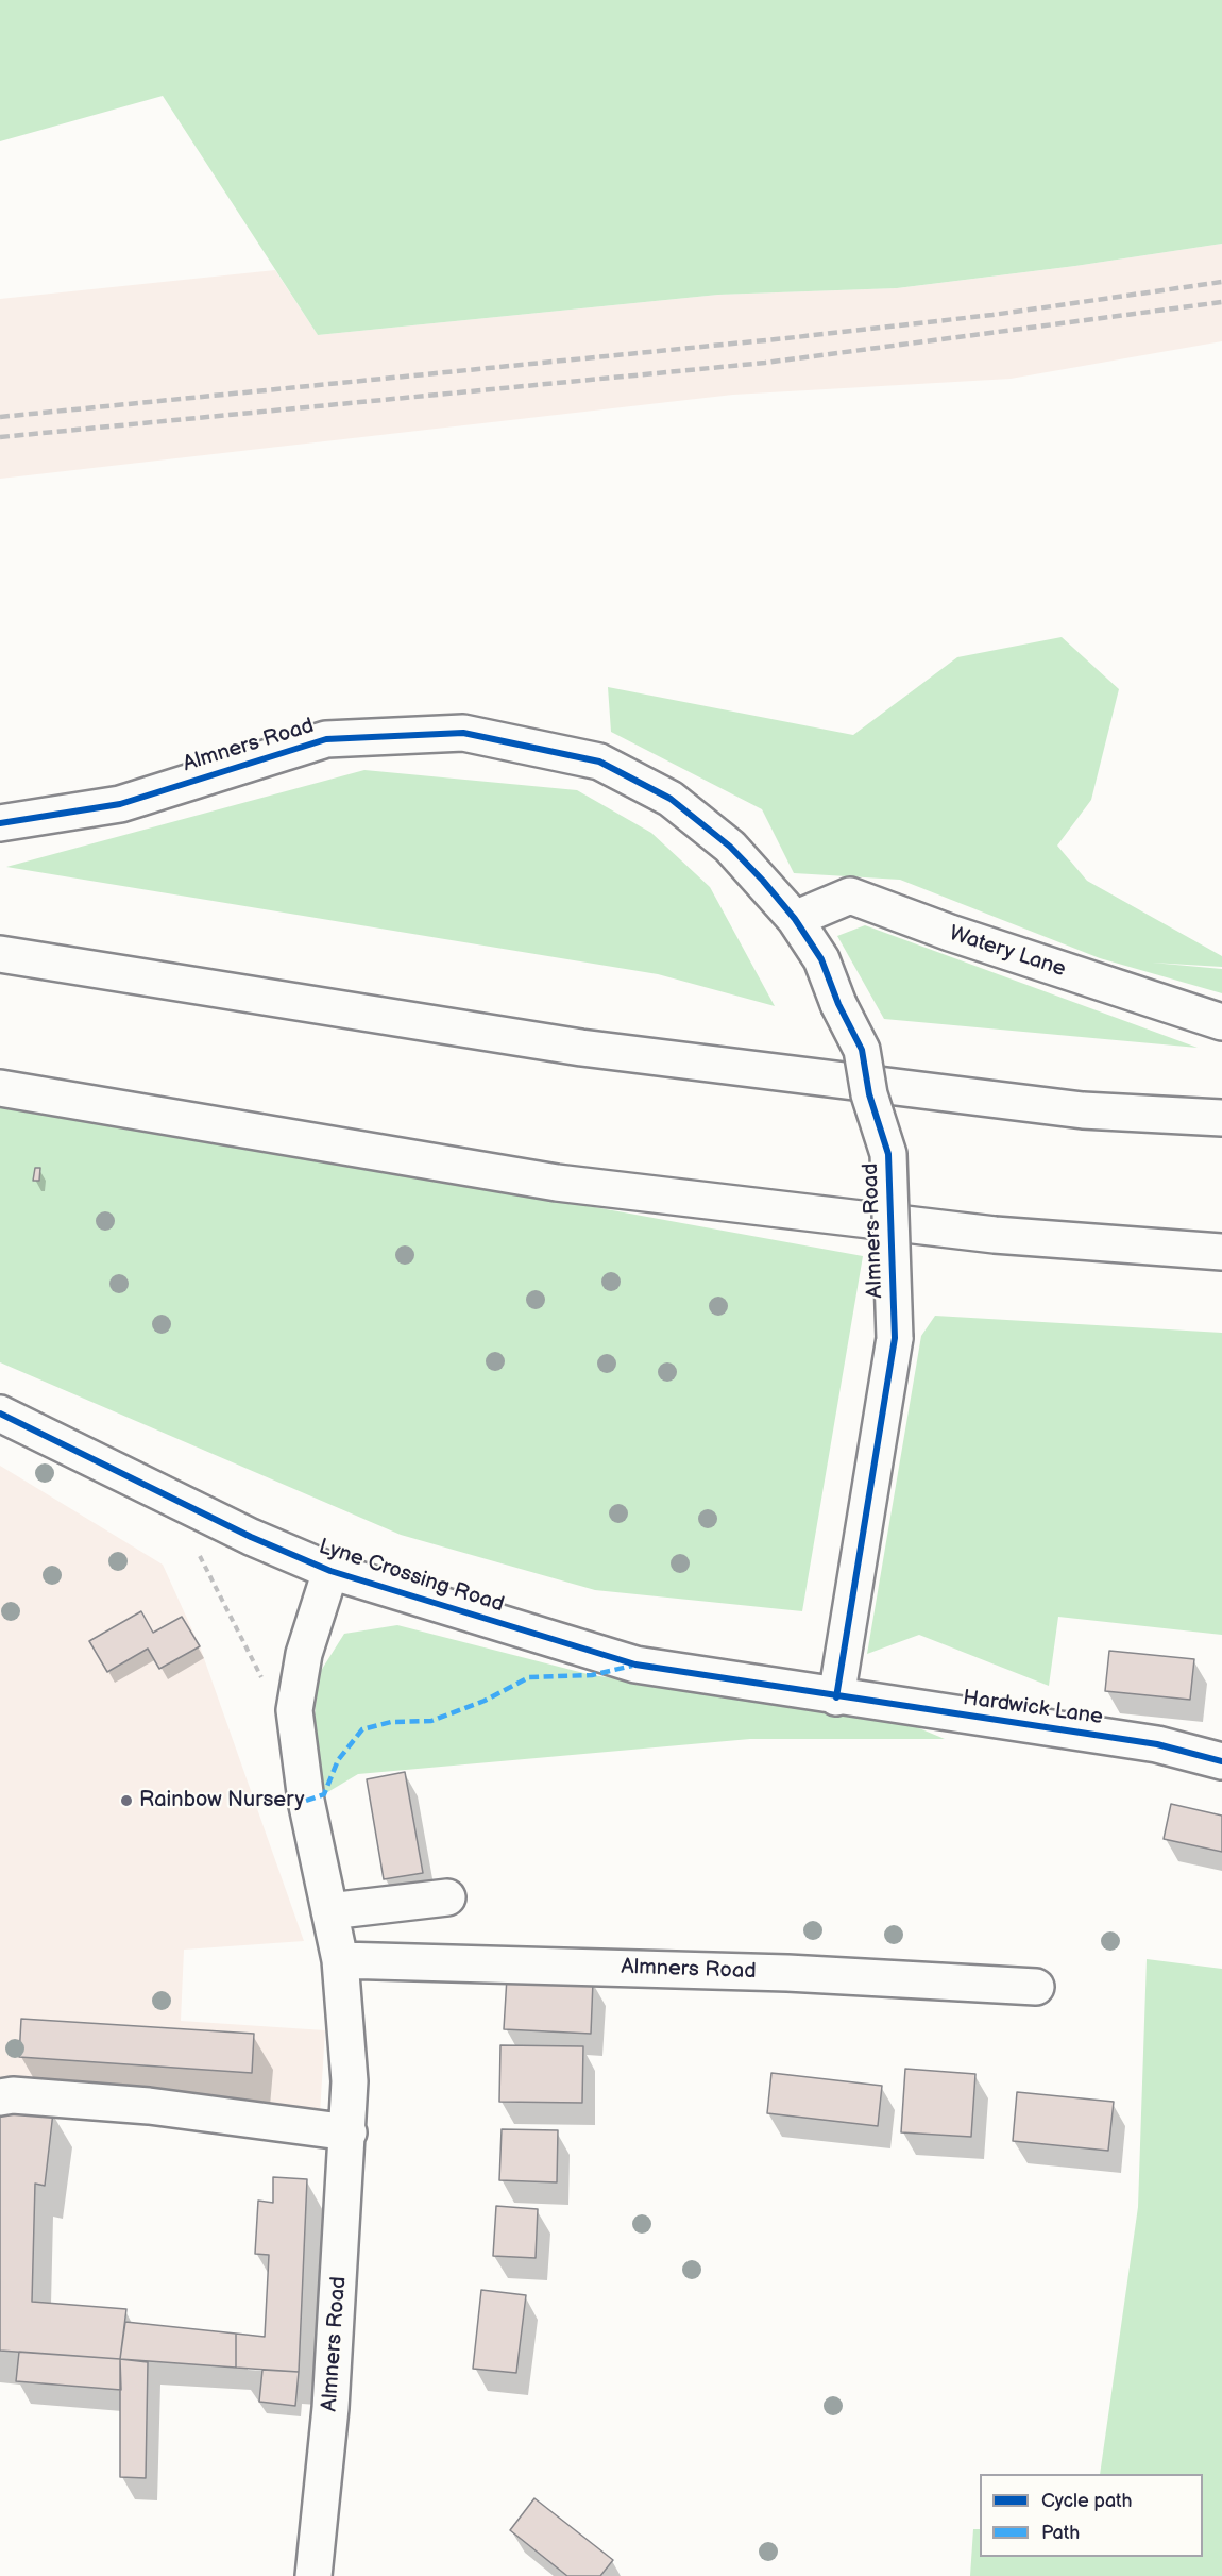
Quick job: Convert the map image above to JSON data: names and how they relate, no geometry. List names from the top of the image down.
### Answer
{
  "streets": {
    "main road": [
      "Almners Road",
      "Watery Lane",
      "Lyne Crossing Road",
      "Hardwick Lane"
    ]
  },
  "crossings": [
    ["Almners Road", "Watery Lane"],
    ["Almners Road", "Lyne Crossing Road"],
    ["Almners Road", "Hardwick Lane"],
    ["Lyne Crossing Road", "Hardwick Lane"]
  ],
  "places": ["Rainbow Nursery"],
  "legend": ["Cycle path", "Path"]
}
